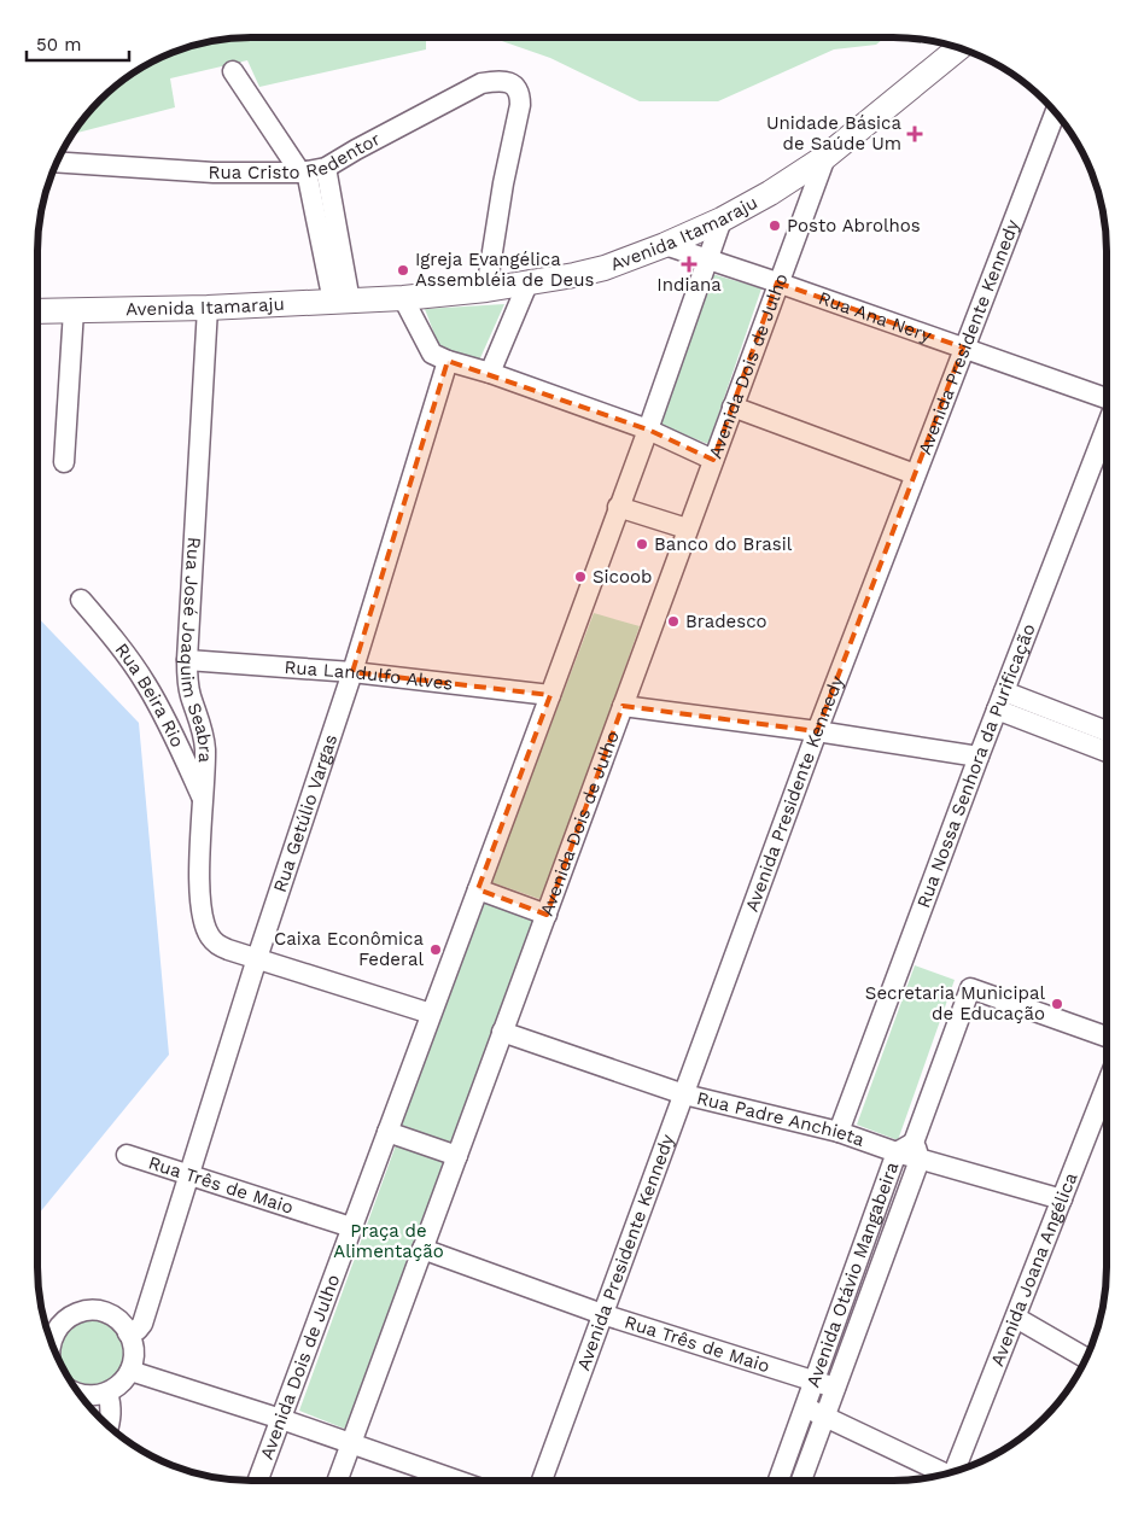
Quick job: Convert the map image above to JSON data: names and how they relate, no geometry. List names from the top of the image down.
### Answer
{
  "streets": {
    "main road": ["Avenida Itamaraju"],
    "street": [
      "Rua Cristo Redentor",
      "Rua Ana Nery",
      "Avenida Presidente Kennedy",
      "Avenida Dois de Julho",
      "Rua José Joaquim Seabra",
      "Rua Landulfo Alves",
      "Rua Beira Rio",
      "Rua Nossa Senhora da Purificação",
      "Rua Getúlio Vargas",
      "Rua Padre Anchieta",
      "Rua Três de Maio",
      "Avenida Joana Angélica",
      "Avenida Otávio Mangabeira"
    ]
  },
  "crossings": [
    ["Rua Cristo Redentor", "Avenida Itamaraju"],
    ["Avenida Itamaraju", "Rua Ana Nery"],
    ["Avenida Itamaraju", "Avenida Dois de Julho"],
    ["Avenida Itamaraju", "Rua José Joaquim Seabra"],
    ["Rua Ana Nery", "Avenida Presidente Kennedy"],
    ["Rua Ana Nery", "Avenida Dois de Julho"],
    ["Avenida Presidente Kennedy", "Rua Padre Anchieta"],
    ["Avenida Presidente Kennedy", "Rua Três de Maio"],
    ["Avenida Dois de Julho", "Rua Landulfo Alves"],
    ["Avenida Dois de Julho", "Rua Padre Anchieta"],
    ["Avenida Dois de Julho", "Rua Três de Maio"],
    ["Rua José Joaquim Seabra", "Rua Landulfo Alves"],
    ["Rua José Joaquim Seabra", "Rua Beira Rio"],
    ["Rua José Joaquim Seabra", "Rua Getúlio Vargas"],
    ["Rua Landulfo Alves", "Rua Getúlio Vargas"],
    ["Rua Nossa Senhora da Purificação", "Rua Padre Anchieta"],
    ["Rua Getúlio Vargas", "Rua Três de Maio"],
    ["Rua Padre Anchieta", "Avenida Joana Angélica"],
    ["Rua Padre Anchieta", "Avenida Otávio Mangabeira"],
    ["Rua Três de Maio", "Avenida Otávio Mangabeira"]
  ],
  "parks": ["Praça de Alimentação"],
  "places": {
    "health": ["Unidade Básica de Saúde Um", "Indiana"],
    "other": [
      "Posto Abrolhos",
      "Igreja Evangélica Assembléia de Deus",
      "Banco do Brasil",
      "Sicoob",
      "Bradesco",
      "Caixa Econômica Federal",
      "Secretaria Municipal de Educação"
    ]
  },
  "scale_bar": "50 m"
}
